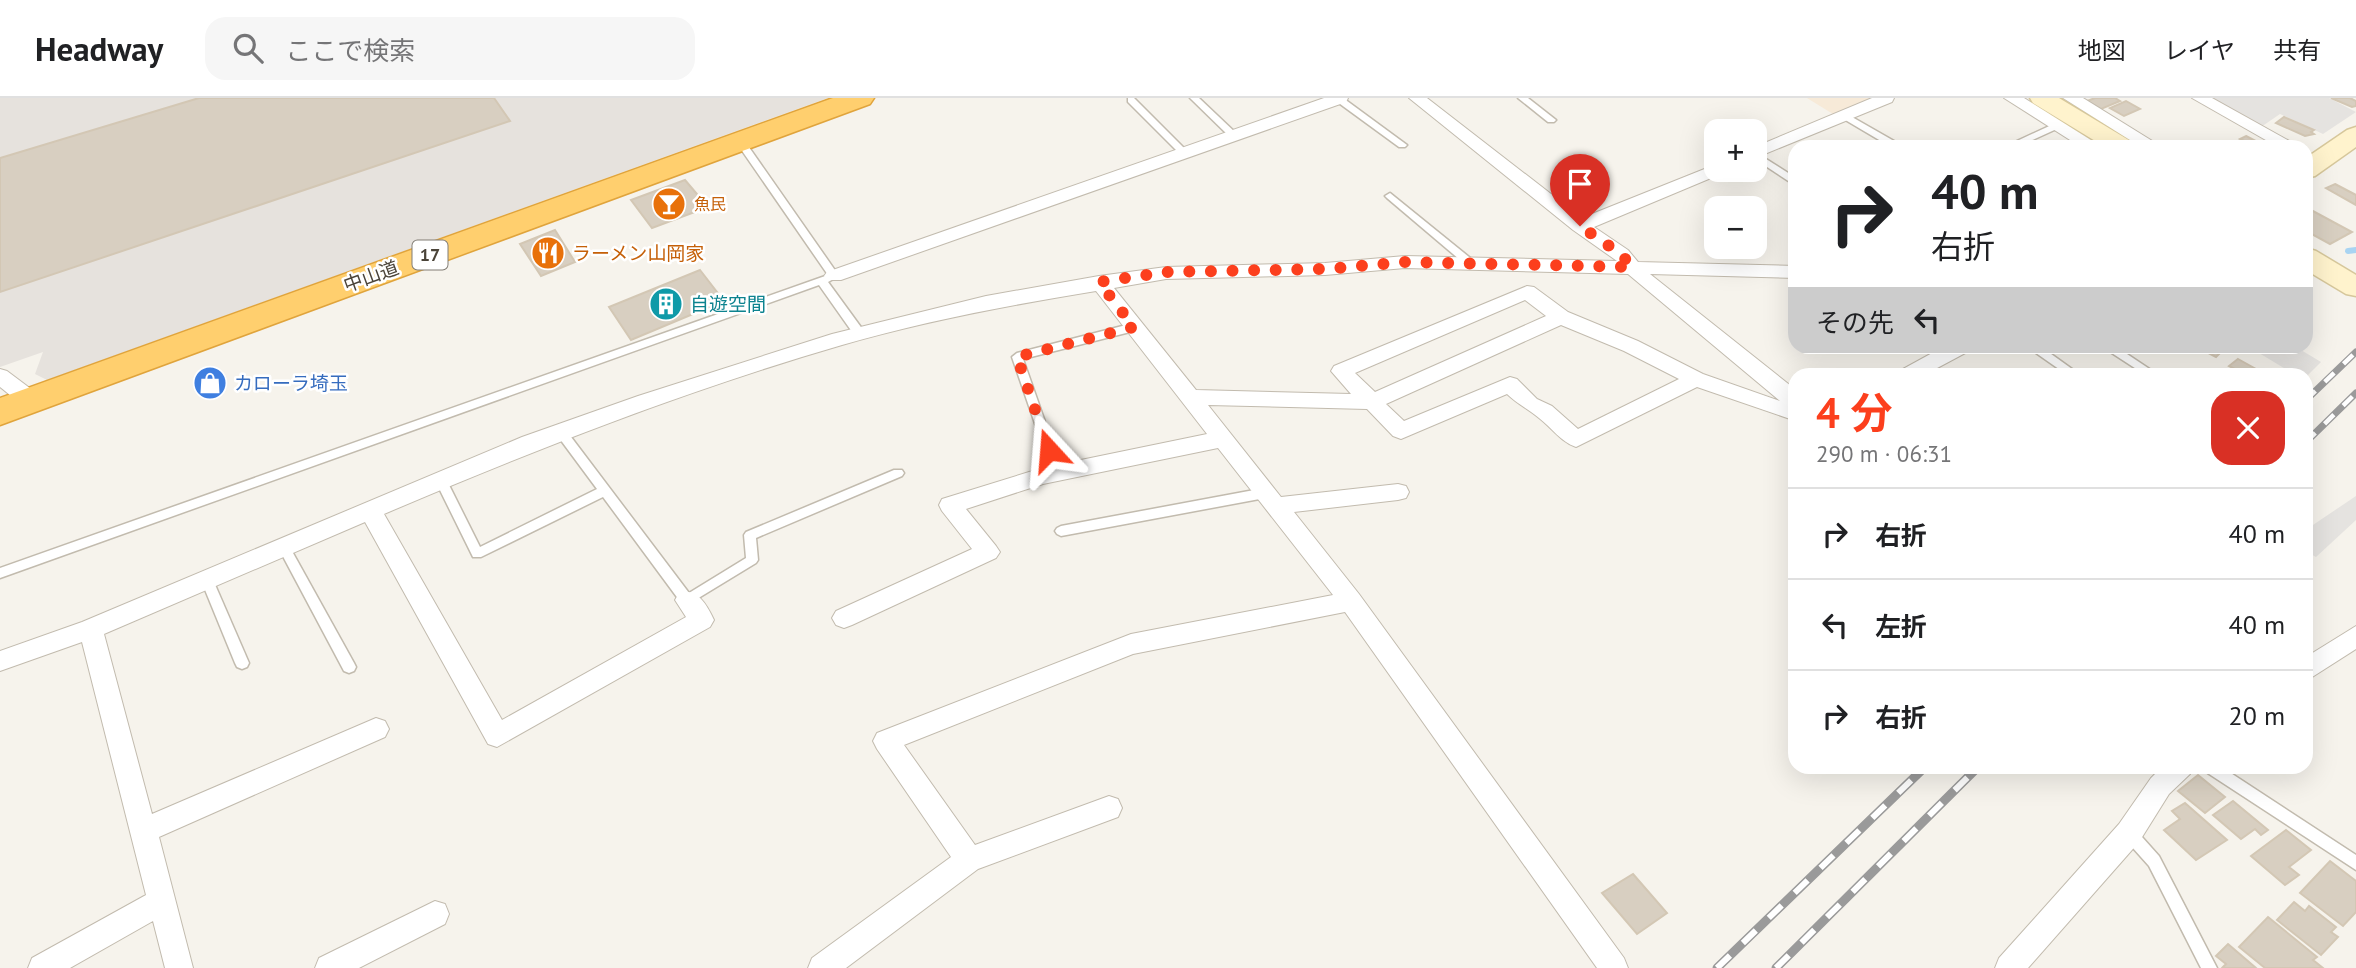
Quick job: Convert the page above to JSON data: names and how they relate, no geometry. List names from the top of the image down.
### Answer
{
  "streets": {
    "highway": ["17", "中山道"]
  },
  "places": {
    "bar": ["魚民"],
    "restaurant": ["ラーメン山岡家"],
    "building": ["自遊空間"],
    "shop": ["カローラ埼玉"]
  },
  "page": {
    "header": "Headway",
    "search": "ここで検索",
    "nav": ["地図", "レイヤ", "共有"],
    "map_buttons": ["+", "−"],
    "turn": ["40 m", "右折"],
    "then": "その先",
    "heading": ["4 分", "290 m · 06:31"],
    "list": [
      {
        "name": "右折",
        "value": "40 m"
      },
      {
        "name": "左折",
        "value": "40 m"
      },
      {
        "name": "右折",
        "value": "20 m"
      }
    ]
  }
}
